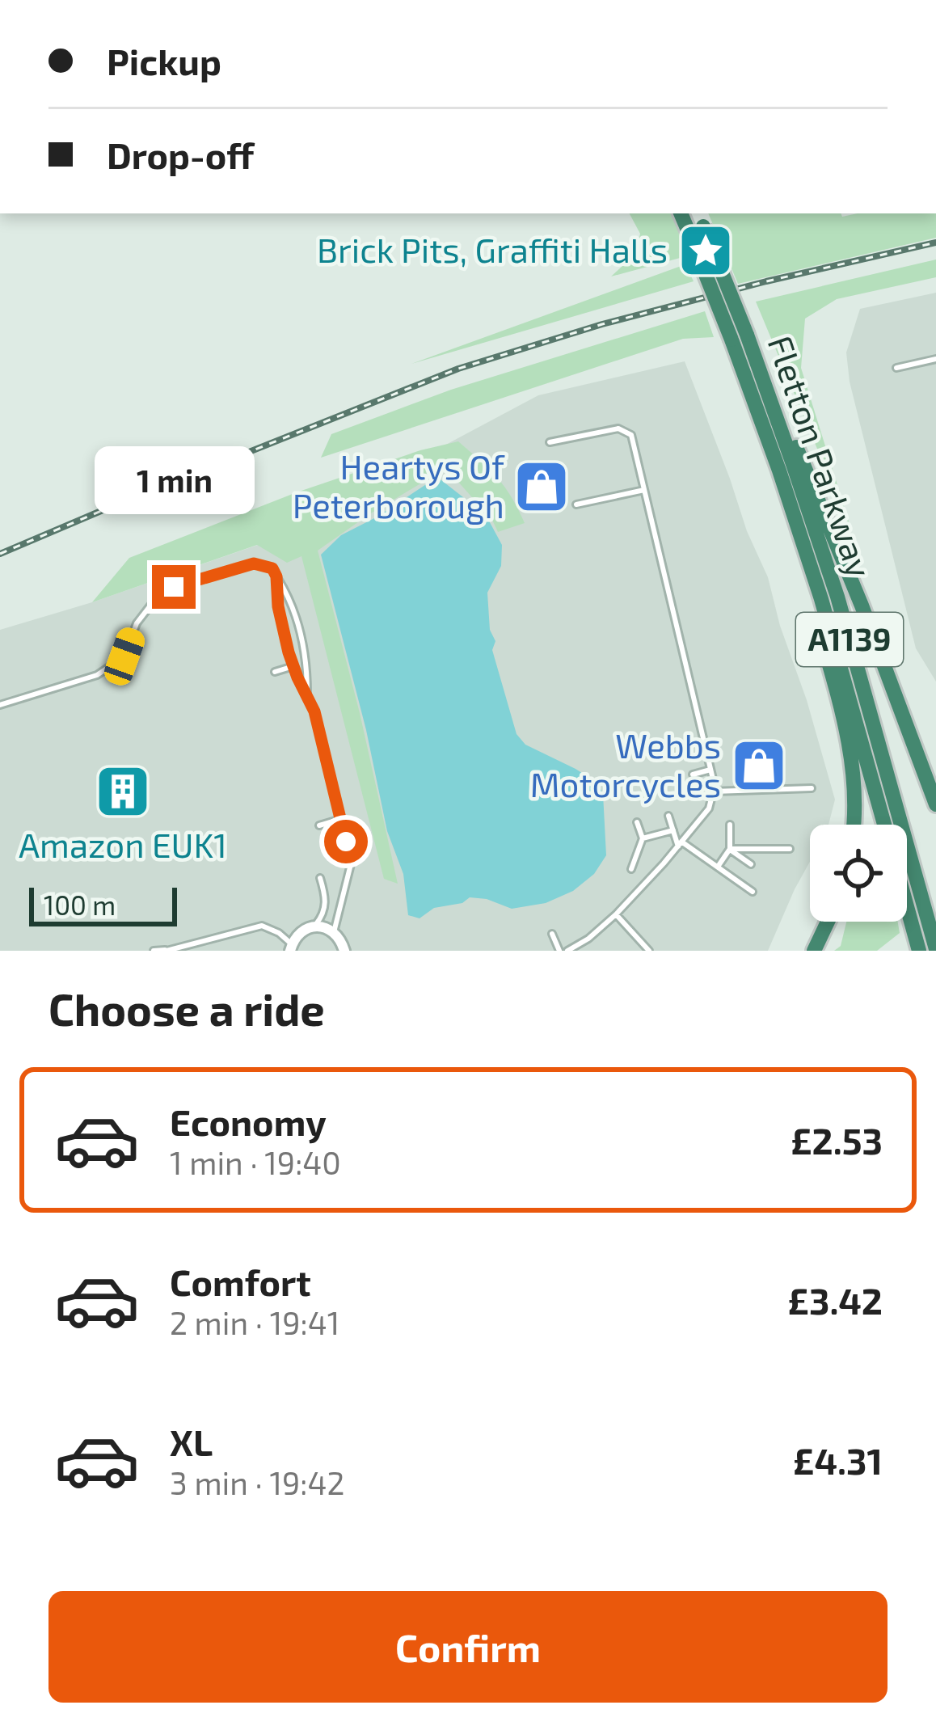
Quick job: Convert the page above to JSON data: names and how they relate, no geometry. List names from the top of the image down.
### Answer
{
  "streets": {
    "highway": ["Fletton Parkway", "A1139"]
  },
  "crossings": [
    ["Fletton Parkway", "A1139"]
  ],
  "places": {
    "place": ["Brick Pits, Graffiti Halls"],
    "shop": ["Heartys Of Peterborough", "Webbs Motorcycles"],
    "building": ["Amazon EUK1"]
  },
  "scale_bar": "100 m",
  "page": {
    "banner": ["Pickup", "Drop-off"],
    "bubble": "1 min",
    "scale": "100 m",
    "heading": "Choose a ride",
    "list": [
      {
        "name": "Economy",
        "note": "1 min · 19:40",
        "value": "£2.53"
      },
      {
        "name": "Comfort",
        "note": "2 min · 19:41",
        "value": "£3.42"
      },
      {
        "name": "XL",
        "note": "3 min · 19:42",
        "value": "£4.31"
      }
    ],
    "buttons": "Confirm"
  }
}
